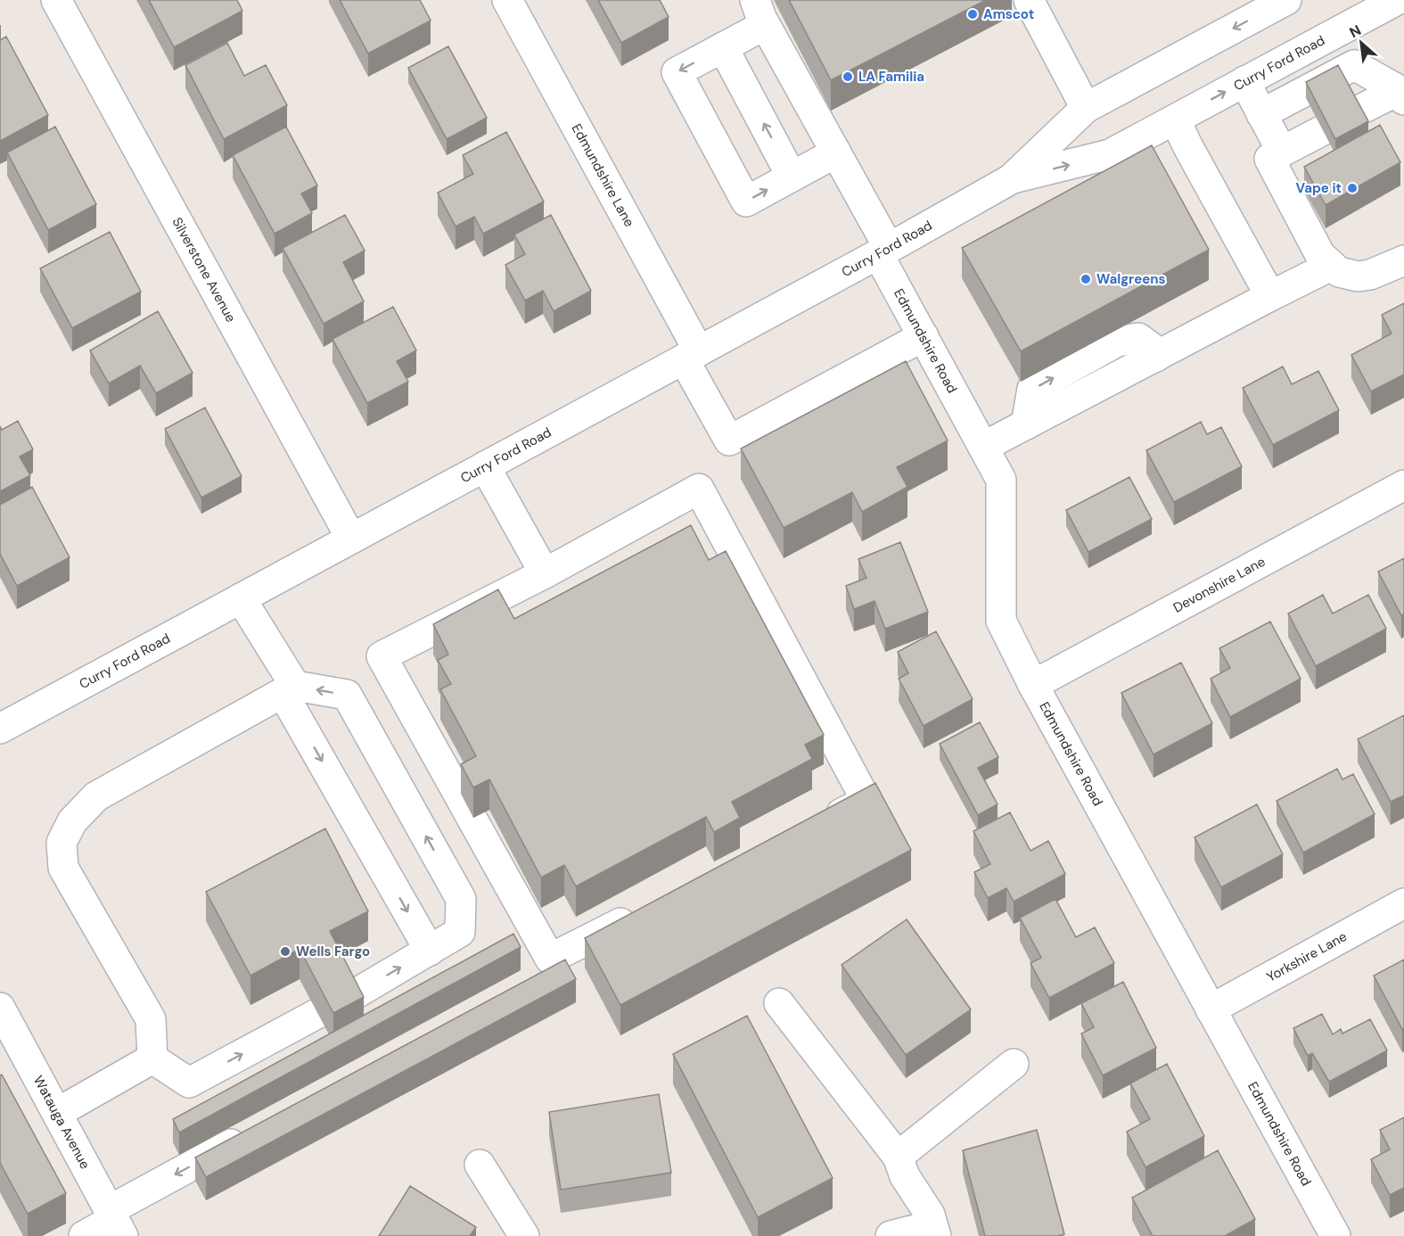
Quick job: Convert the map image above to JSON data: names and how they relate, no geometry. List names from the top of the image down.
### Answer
{
  "streets": {
    "street": [
      "Curry Ford Road",
      "Edmundshire Lane",
      "Silverstone Avenue",
      "Edmundshire Road",
      "Devonshire Lane",
      "Yorkshire Lane",
      "Watauga Avenue"
    ]
  },
  "crossings": [
    ["Curry Ford Road", "Edmundshire Lane"],
    ["Curry Ford Road", "Silverstone Avenue"],
    ["Curry Ford Road", "Edmundshire Road"],
    ["Edmundshire Lane", "Edmundshire Road"],
    ["Edmundshire Road", "Devonshire Lane"],
    ["Edmundshire Road", "Yorkshire Lane"]
  ],
  "places": [
    "Amscot",
    "LA Familia",
    "Vape it",
    "Walgreens",
    "Wells Fargo"
  ],
  "north": "top left"
}
